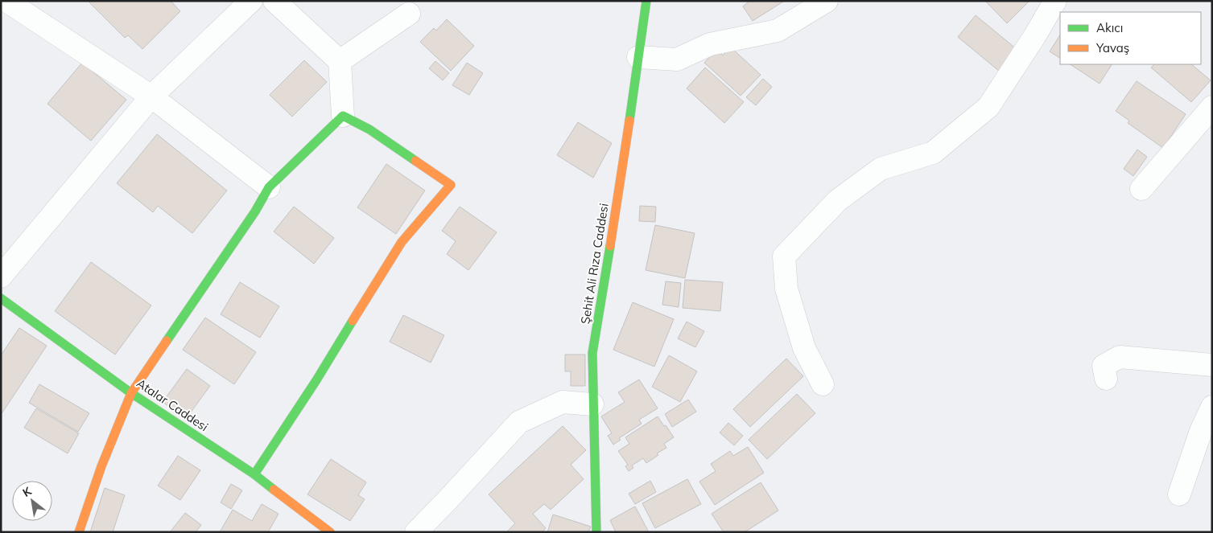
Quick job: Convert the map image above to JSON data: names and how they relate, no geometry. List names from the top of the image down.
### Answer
{
  "streets": {
    "street": ["Şehit Ali Rıza Caddesi", "Atalar Caddesi"]
  },
  "legend": ["Akıcı", "Yavaş"],
  "north": "top left"
}
